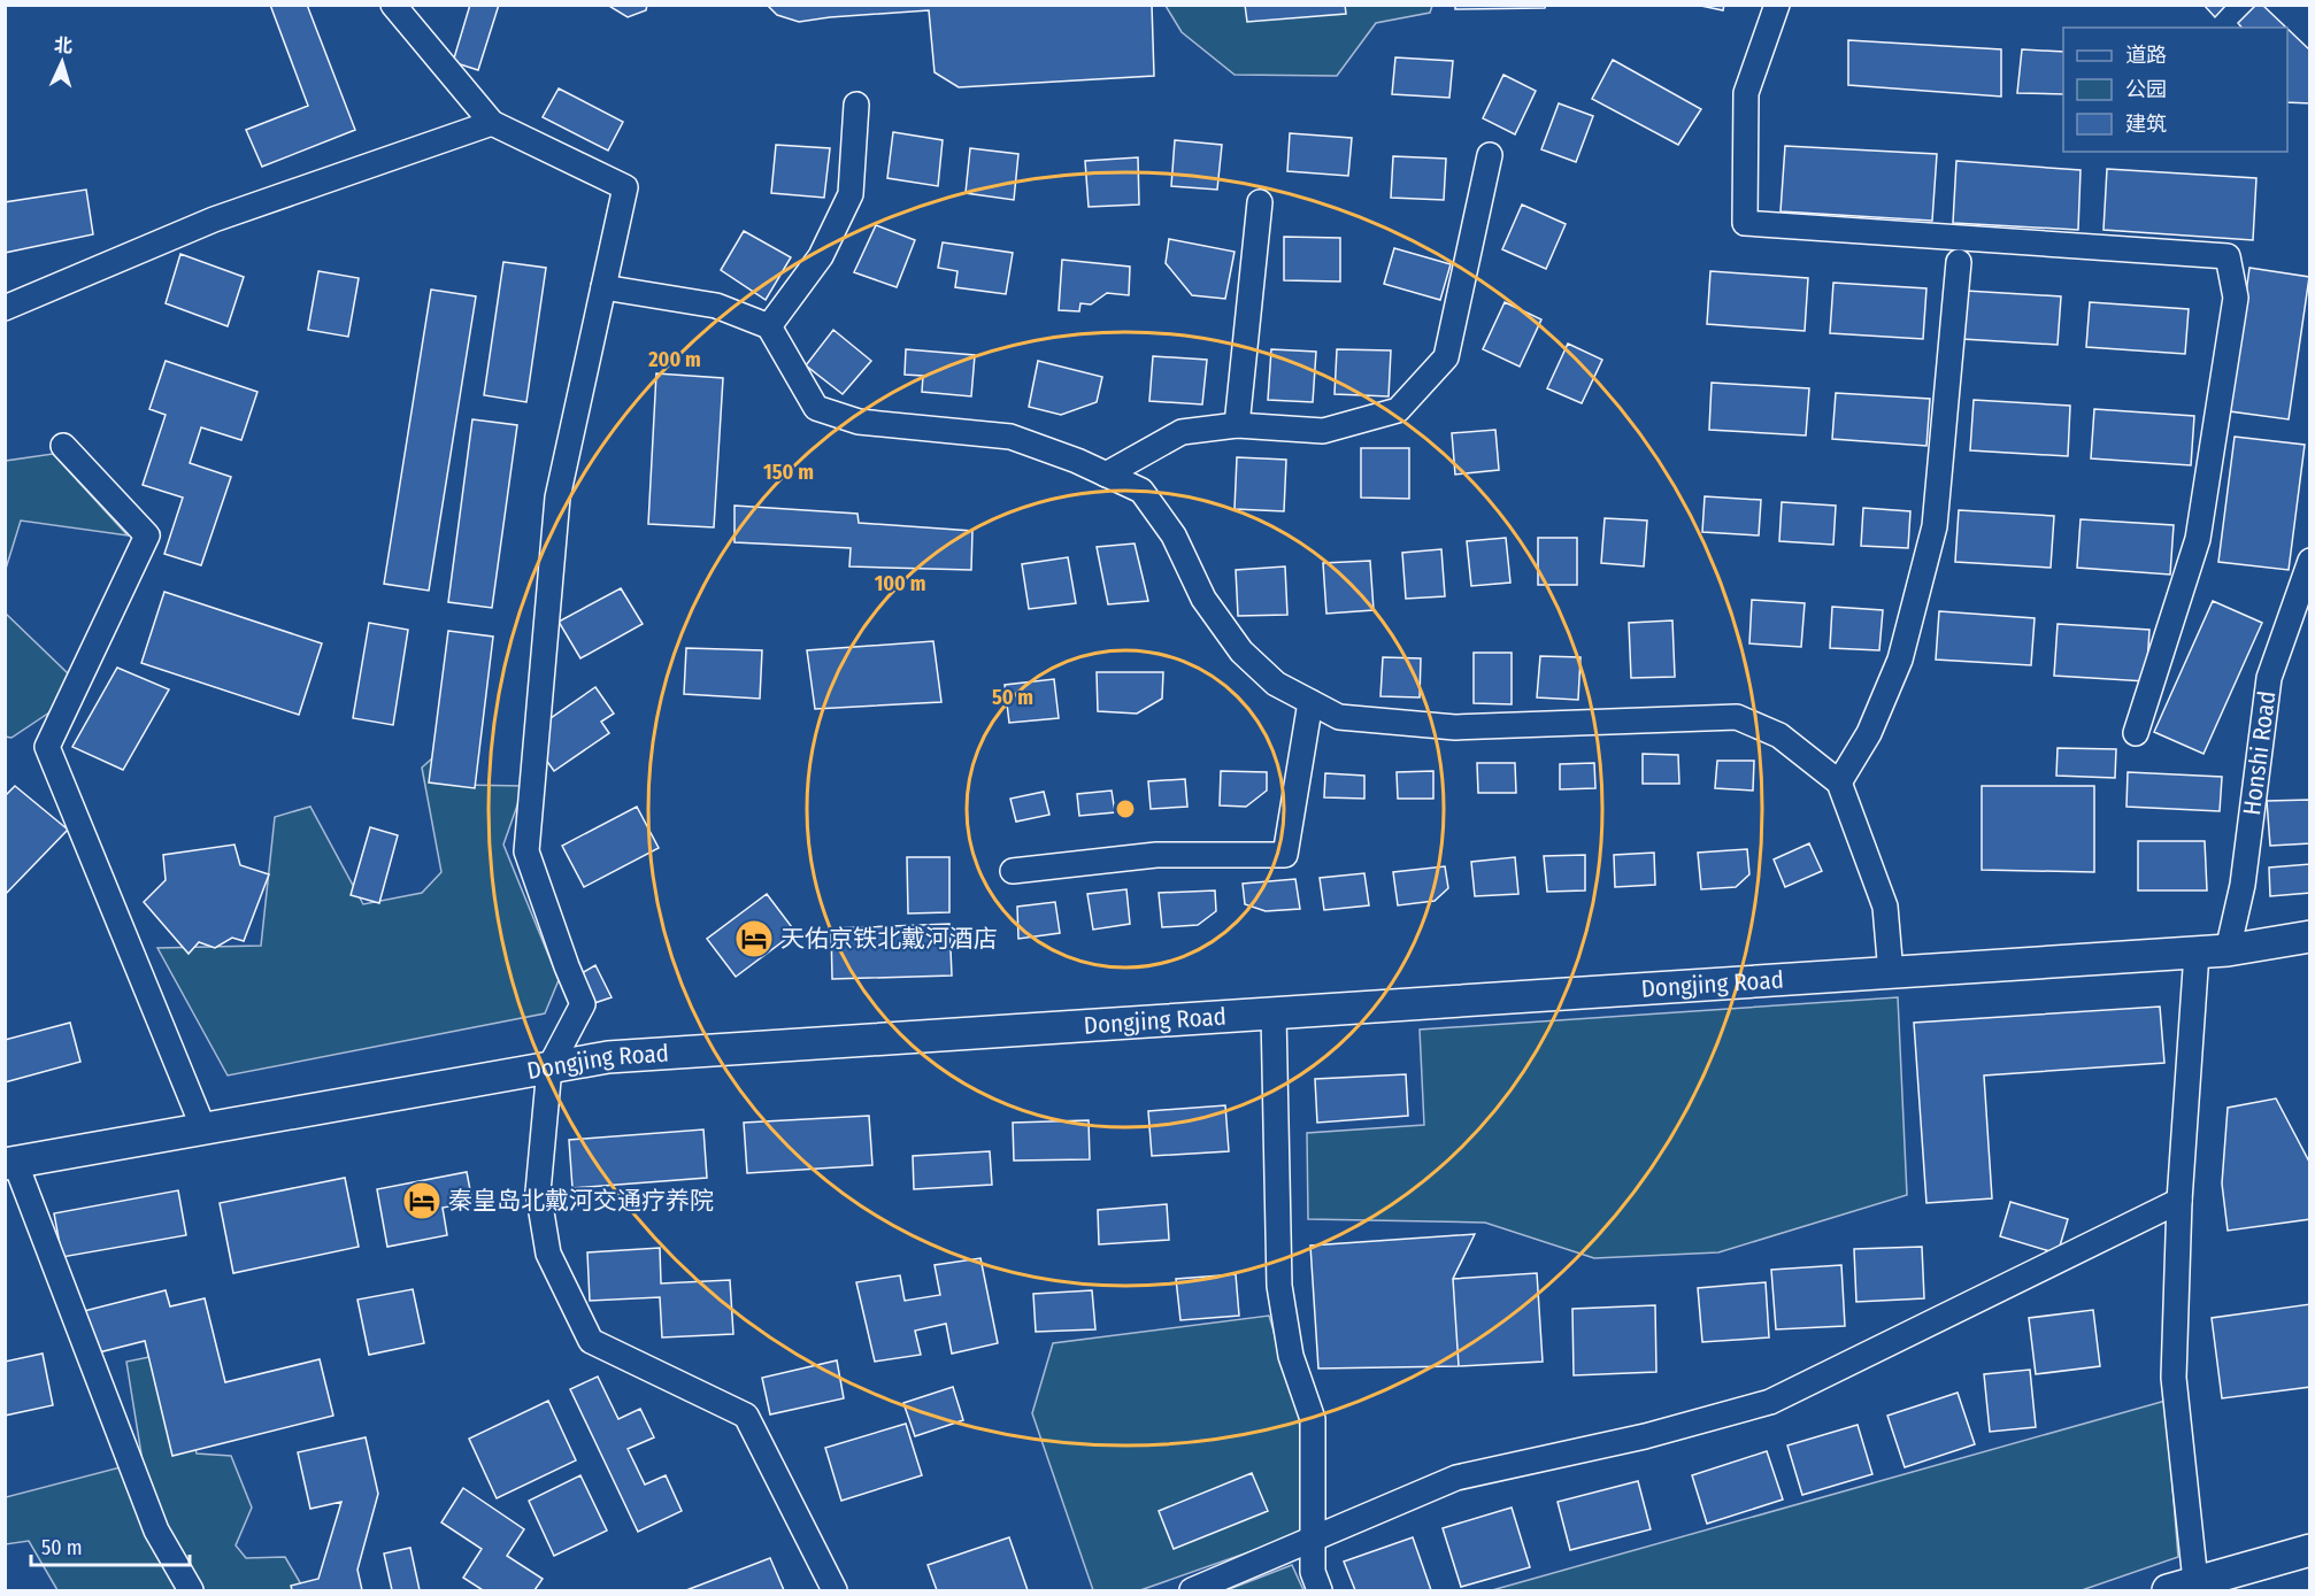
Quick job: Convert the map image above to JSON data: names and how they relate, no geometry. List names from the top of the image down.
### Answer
{
  "streets": {
    "main road": ["Dongjing Road"],
    "street": ["Honshi Road"]
  },
  "crossings": [
    ["Honshi Road", "Dongjing Road"]
  ],
  "places": {
    "hotel": ["天佑京铁北戴河酒店", "秦皇岛北戴河交通疗养院"]
  },
  "legend": ["道路", "公园", "建筑"],
  "scale_bar": "50 m",
  "north": "top",
  "rings": [
    "200 m",
    "150 m",
    "100 m",
    "50 m"
  ]
}
